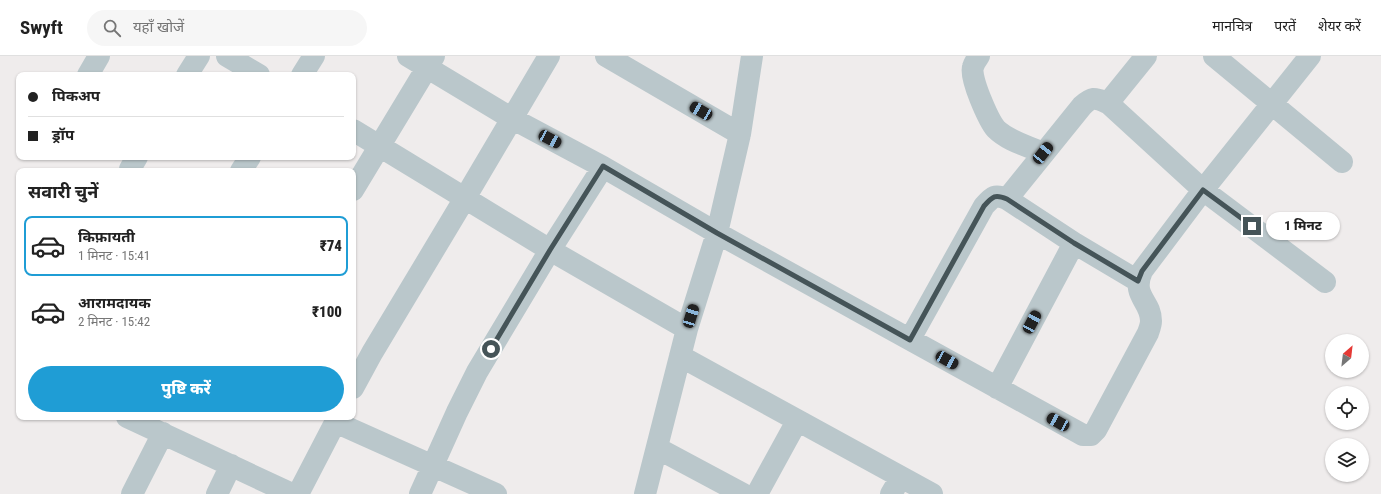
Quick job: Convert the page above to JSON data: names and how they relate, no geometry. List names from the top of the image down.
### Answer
{
  "north": "top right",
  "page": {
    "header": "Swyft",
    "search": "यहाँ खोजें",
    "nav": ["मानचित्र", "परतें", "शेयर करें"],
    "banner": ["पिकअप", "ड्रॉप"],
    "heading": "सवारी चुनें",
    "bubble": "1 मिनट",
    "list": [
      {
        "name": "किफ़ायती",
        "note": "1 मिनट · 15:41",
        "value": "₹74"
      },
      {
        "name": "आरामदायक",
        "note": "2 मिनट · 15:42",
        "value": "₹100"
      }
    ],
    "buttons": "पुष्टि करें"
  }
}
